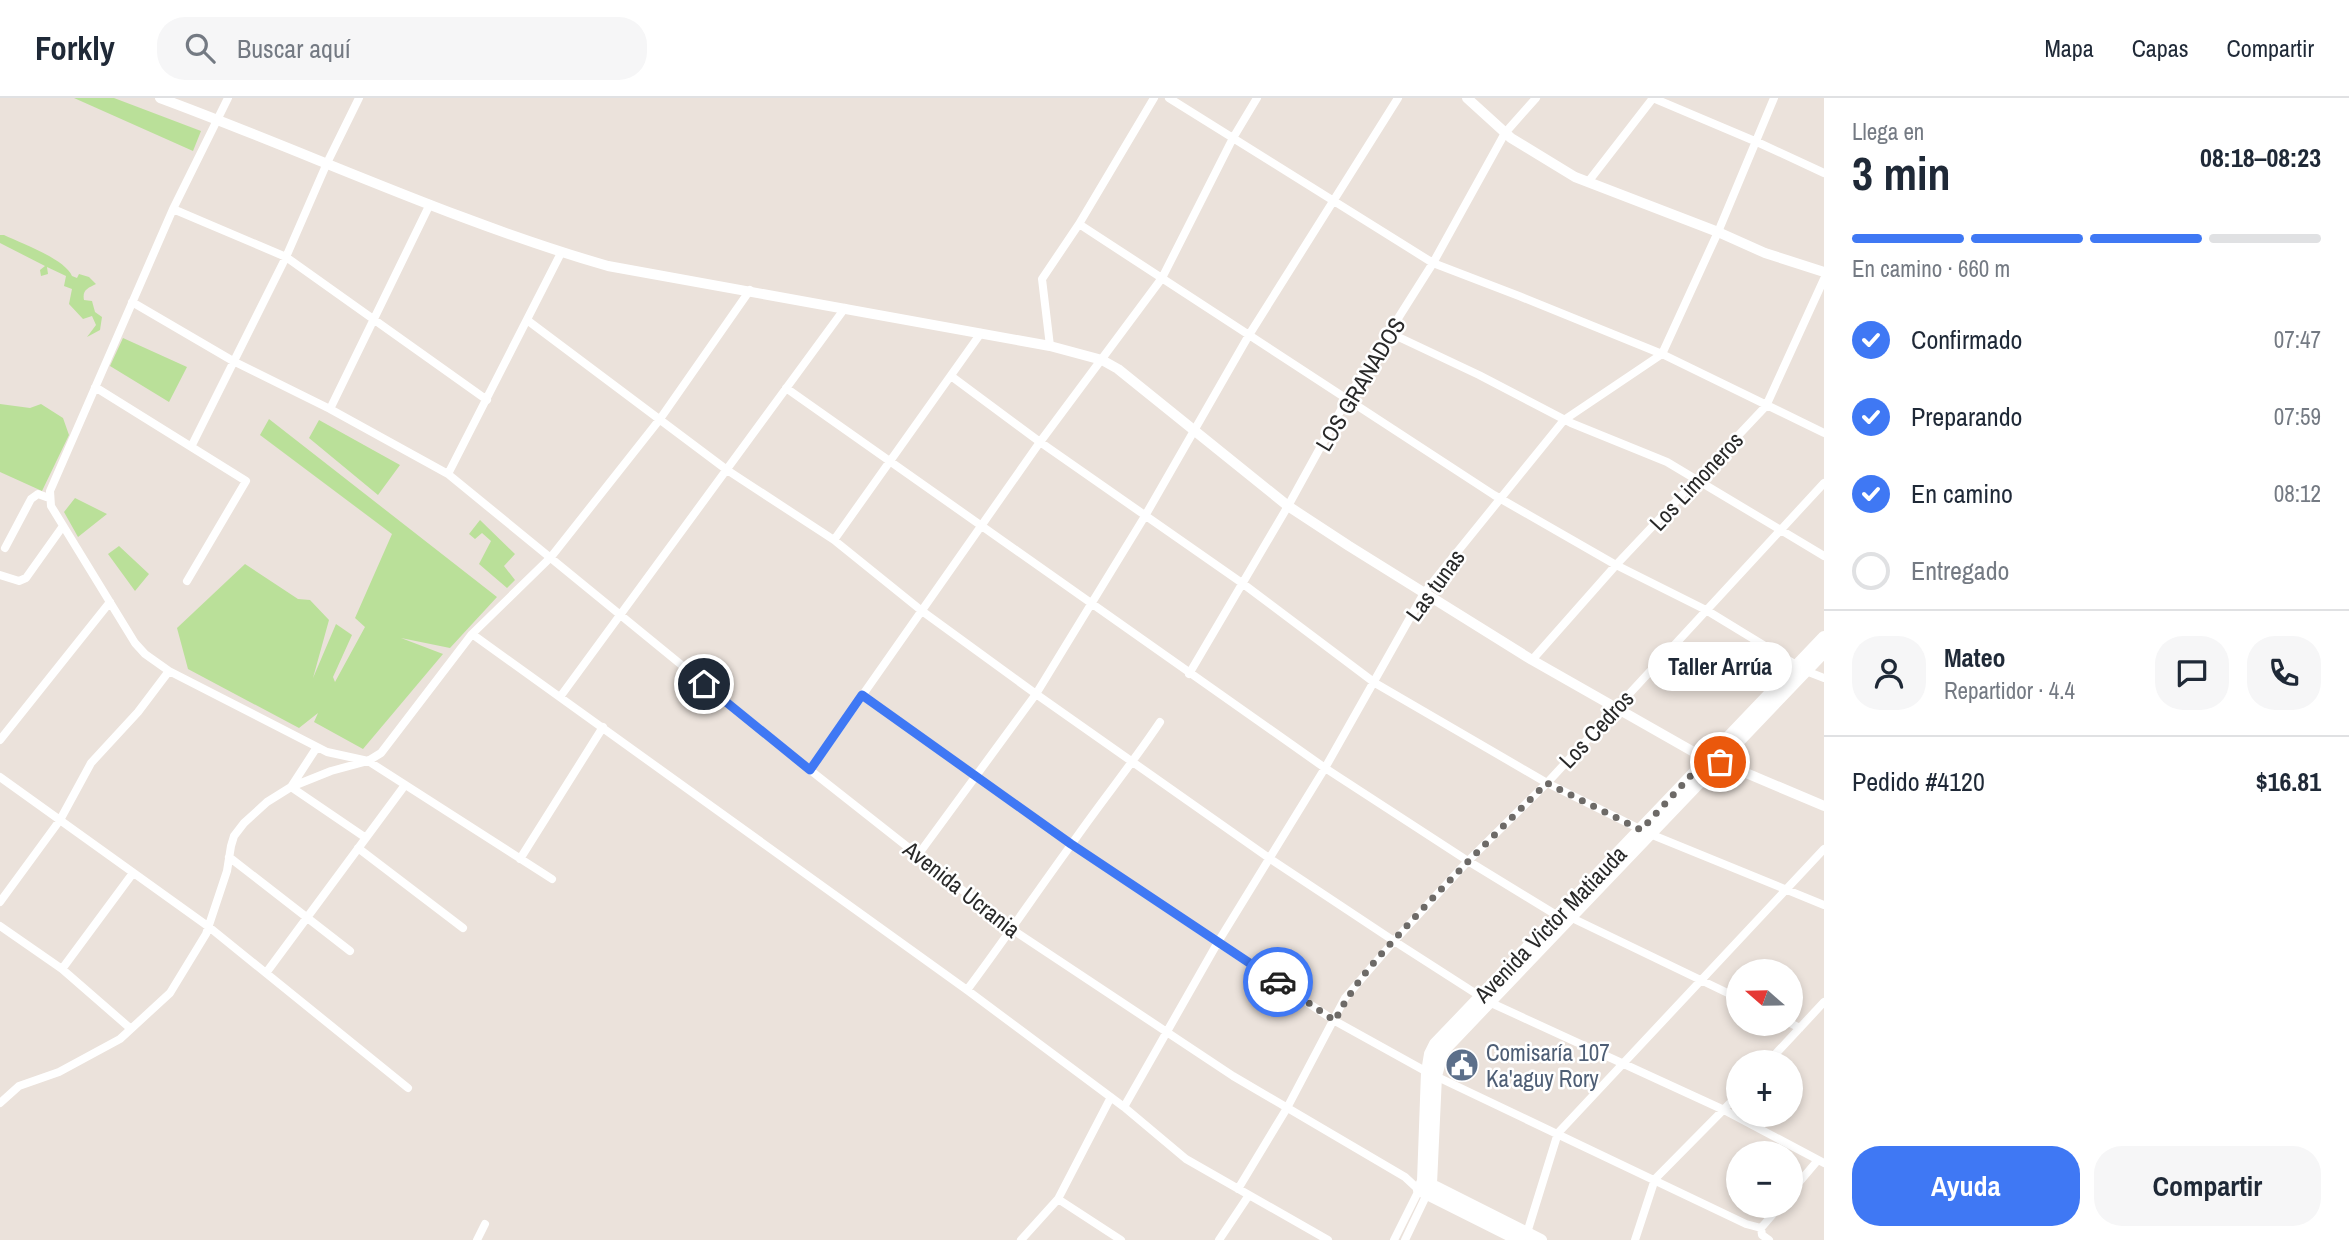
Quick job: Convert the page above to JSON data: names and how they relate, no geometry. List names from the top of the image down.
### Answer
{
  "streets": {
    "main road": ["Avenida Ucrania", "Avenida Victor Matiauda"],
    "street": [
      "LOS GRANADOS",
      "Los Limoneros",
      "Las tunas",
      "Los Cedros"
    ]
  },
  "crossings": [
    ["Las tunas", "Avenida Ucrania"],
    ["Los Cedros", "Avenida Ucrania"],
    ["Avenida Ucrania", "Avenida Victor Matiauda"]
  ],
  "places": {
    "other": ["Taller Arrúa"],
    "public building": ["Comisaría 107 Ka'aguy Rory"]
  },
  "north": "left",
  "page": {
    "header": "Forkly",
    "search": "Buscar aquí",
    "nav": ["Mapa", "Capas", "Compartir"],
    "heading": ["3 min", "Llega en", "08:18–08:23"],
    "panel": [
      "Mateo",
      "Repartidor · 4.4",
      "Pedido #4120",
      "$16.81"
    ],
    "bar": "En camino · 660 m",
    "list": [
      ["Confirmado", "07:47"],
      ["Preparando", "07:59"],
      ["En camino", "08:12"],
      "Entregado"
    ],
    "bubble": "Taller Arrúa",
    "map_buttons": ["+", "−"],
    "buttons": ["Ayuda", "Compartir"]
  }
}
